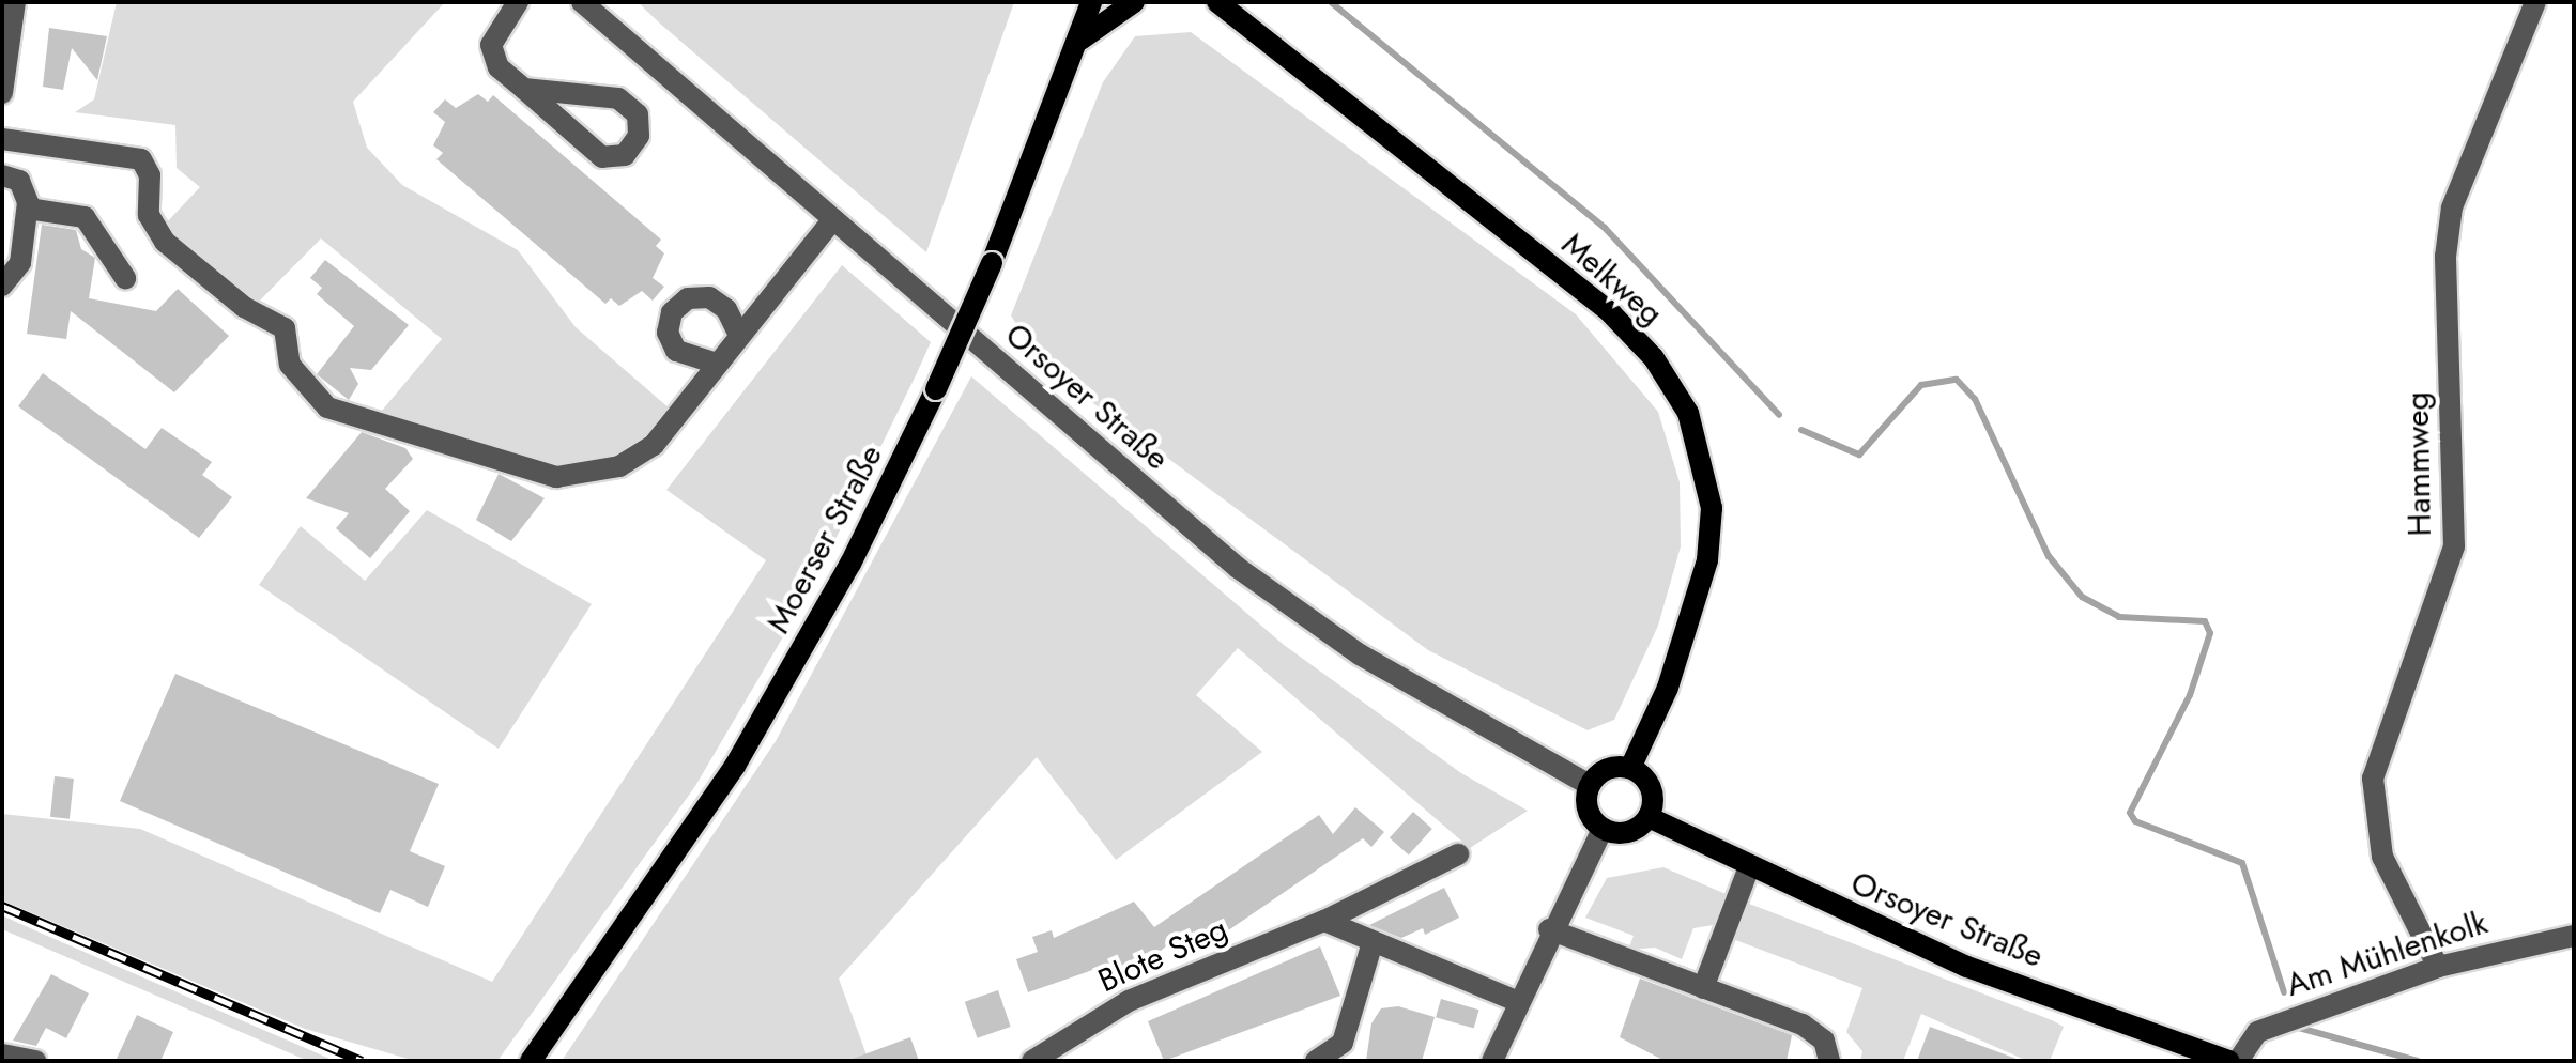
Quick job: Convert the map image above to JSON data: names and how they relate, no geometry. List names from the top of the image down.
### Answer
{
  "streets": {
    "main road": ["Melkweg", "Orsoyer Straße", "Moerser Straße"],
    "street": ["Hammweg", "Am Mühlenkolk", "Blote Steg"]
  },
  "crossings": [
    ["Melkweg", "Orsoyer Straße"],
    ["Hammweg", "Am Mühlenkolk"]
  ]
}
